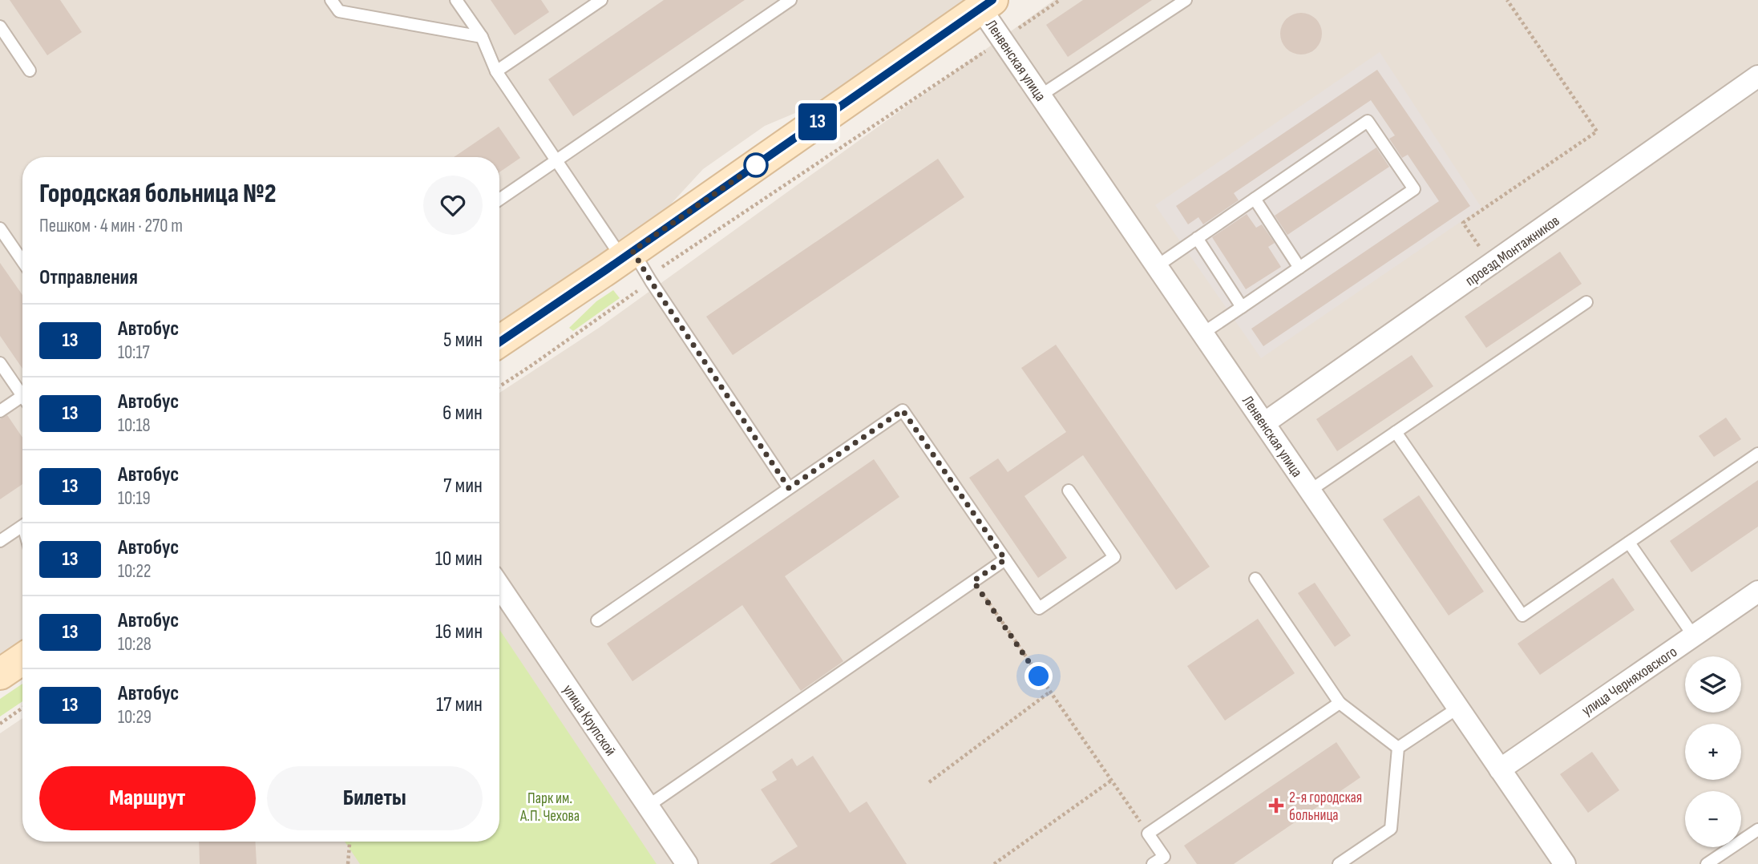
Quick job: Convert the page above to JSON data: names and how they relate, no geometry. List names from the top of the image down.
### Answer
{
  "streets": {
    "street": [
      "Ленвенская улица",
      "проезд Монтажников",
      "улица Черняховского",
      "улица Крупской"
    ]
  },
  "crossings": [
    ["Ленвенская улица", "проезд Монтажников"],
    ["Ленвенская улица", "улица Черняховского"]
  ],
  "parks": ["Парк им. А.П. Чехова"],
  "places": {
    "health": ["2-я городская больница"]
  },
  "lines": ["bus line 13"],
  "page": {
    "on_map": "13",
    "heading": [
      ["Городская больница №2", "Пешком · 4 мин · 270 m"],
      "Отправления"
    ],
    "list": [
      {
        "mark": "13",
        "name": "Автобус",
        "note": "10:17",
        "value": "5 мин"
      },
      {
        "mark": "13",
        "name": "Автобус",
        "note": "10:18",
        "value": "6 мин"
      },
      {
        "mark": "13",
        "name": "Автобус",
        "note": "10:19",
        "value": "7 мин"
      },
      {
        "mark": "13",
        "name": "Автобус",
        "note": "10:22",
        "value": "10 мин"
      },
      {
        "mark": "13",
        "name": "Автобус",
        "note": "10:28",
        "value": "16 мин"
      },
      {
        "mark": "13",
        "name": "Автобус",
        "note": "10:29",
        "value": "17 мин"
      }
    ],
    "map_buttons": ["+", "−"],
    "buttons": ["Маршрут", "Билеты"]
  }
}
